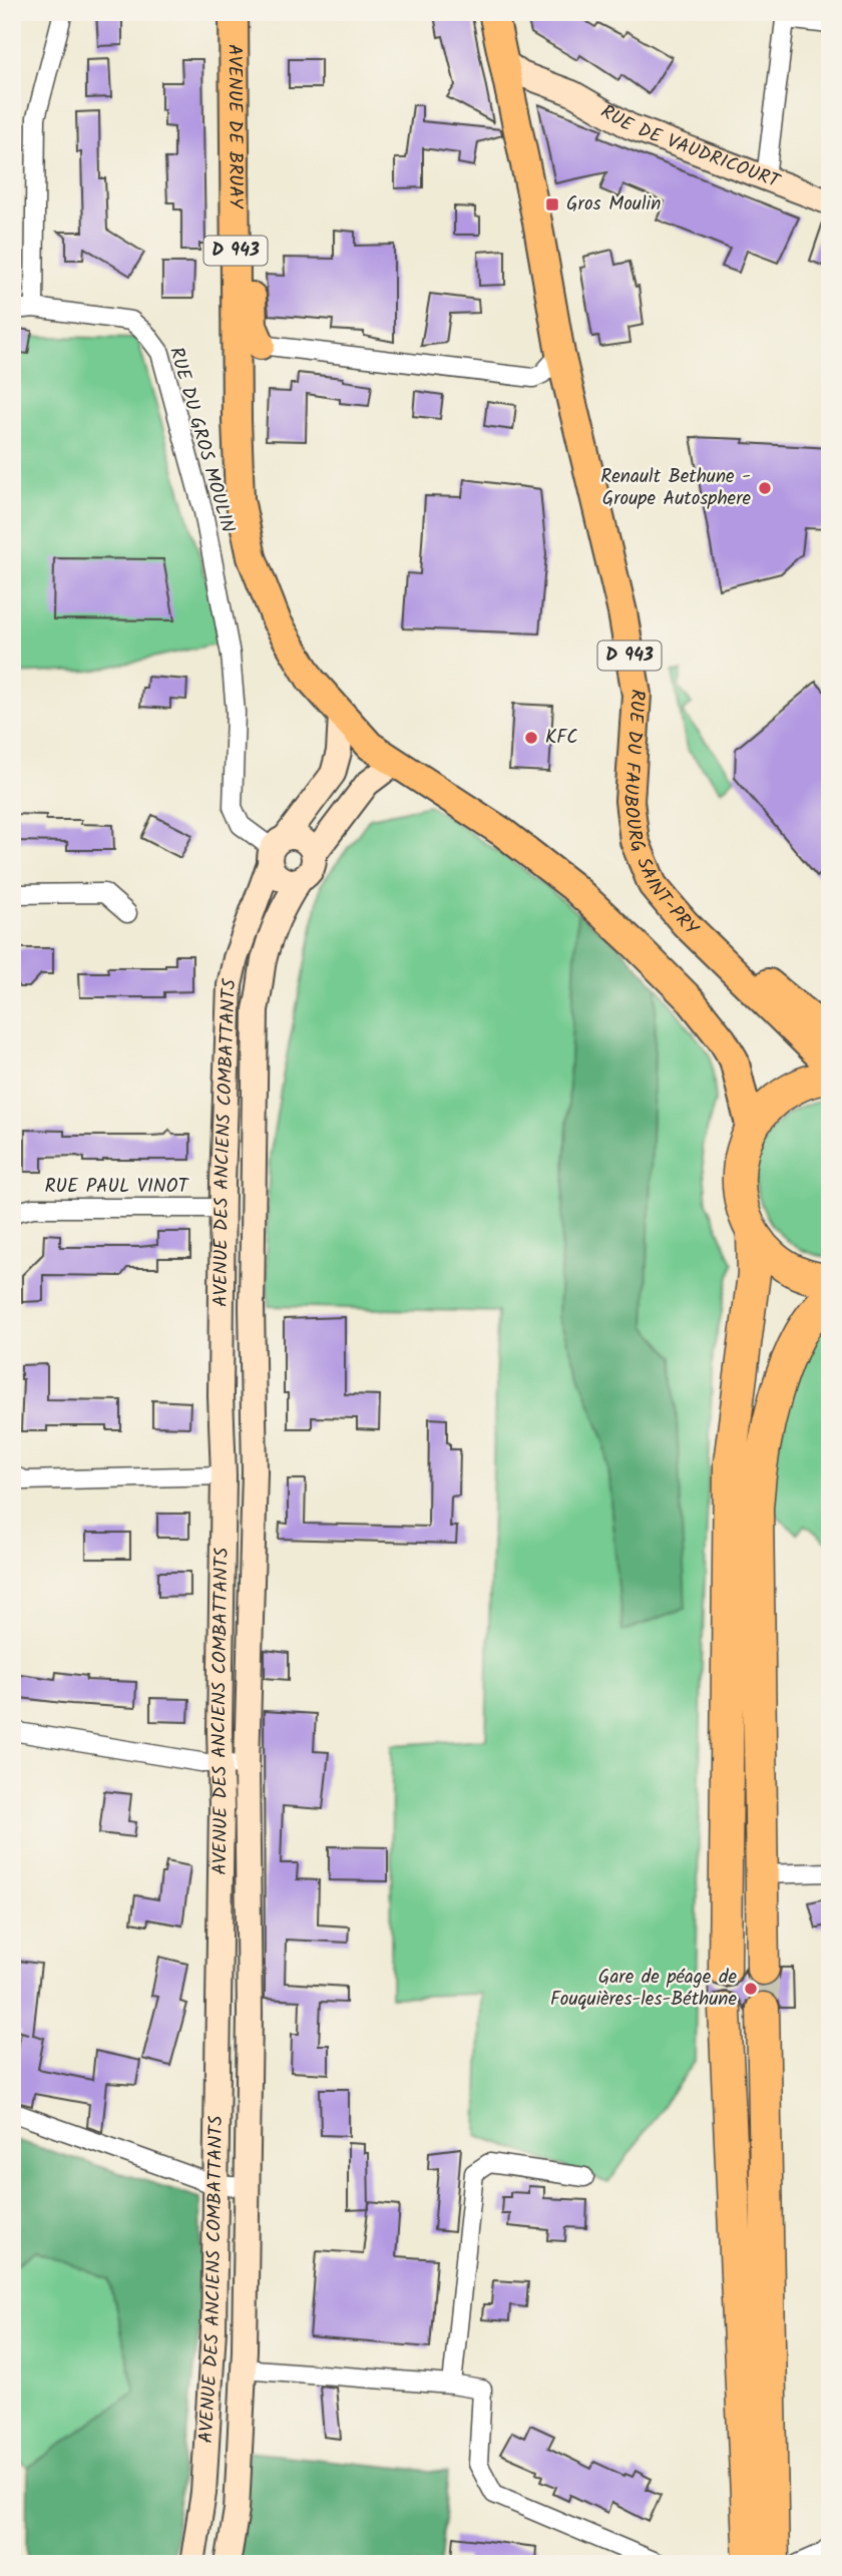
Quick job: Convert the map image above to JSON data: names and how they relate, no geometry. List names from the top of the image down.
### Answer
{
  "streets": {
    "main road": ["AVENUE DE BRUAY", "D 943", "RUE DU FAUBOURG SAINT-PRY"],
    "street": [
      "RUE DE VAUDRICOURT",
      "RUE DU GROS MOULIN",
      "AVENUE DES ANCIENS COMBATTANTS",
      "RUE PAUL VINOT"
    ]
  },
  "crossings": [
    ["AVENUE DE BRUAY", "D 943"],
    ["AVENUE DE BRUAY", "AVENUE DES ANCIENS COMBATTANTS"],
    ["RUE DE VAUDRICOURT", "RUE DU FAUBOURG SAINT-PRY"],
    ["D 943", "AVENUE DES ANCIENS COMBATTANTS"],
    ["RUE DU GROS MOULIN", "AVENUE DES ANCIENS COMBATTANTS"],
    ["AVENUE DES ANCIENS COMBATTANTS", "RUE PAUL VINOT"]
  ],
  "places": {
    "transit": ["Gros Moulin"],
    "other": ["Renault Bethune - Groupe Autosphere", "KFC", "Gare de péage de Fouquières-les-Béthune"]
  }
}
